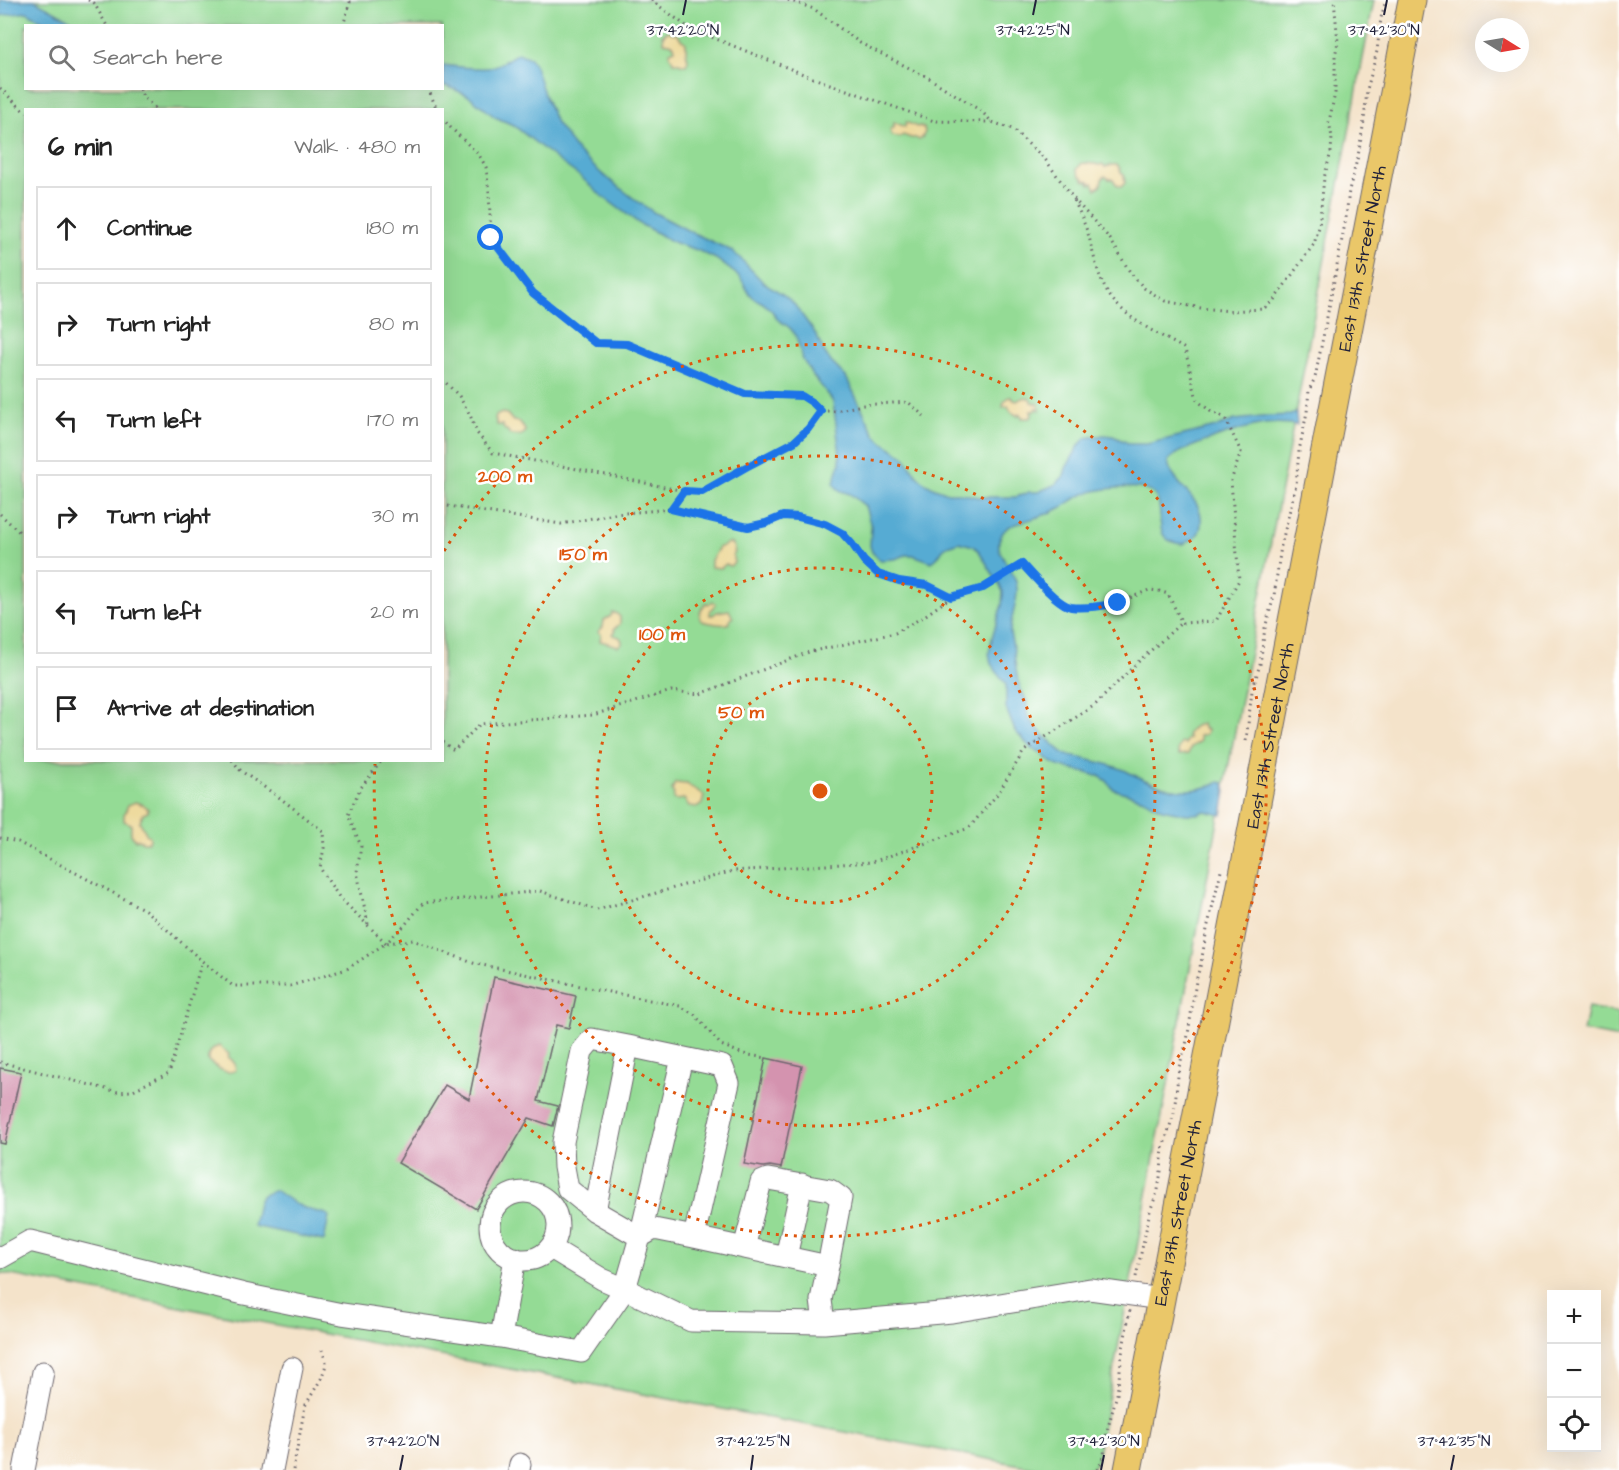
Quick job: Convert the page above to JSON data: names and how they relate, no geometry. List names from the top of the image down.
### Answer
{
  "streets": {
    "main road": ["East 13th Street North"]
  },
  "north": "right",
  "page": {
    "search": "Search here",
    "heading": ["6 min", "Walk · 480 m"],
    "list": [
      ["Continue", "180 m"],
      ["Turn right", "80 m"],
      ["Turn left", "170 m"],
      ["Turn right", "30 m"],
      ["Turn left", "20 m"],
      "Arrive at destination"
    ],
    "map_buttons": ["+", "−"]
  },
  "coordinates": [
    "37°42'20\"N",
    "37°42'25\"N",
    "37°42'30\"N",
    "37°42'35\"N"
  ],
  "rings": [
    "200 m",
    "150 m",
    "100 m",
    "50 m"
  ]
}
